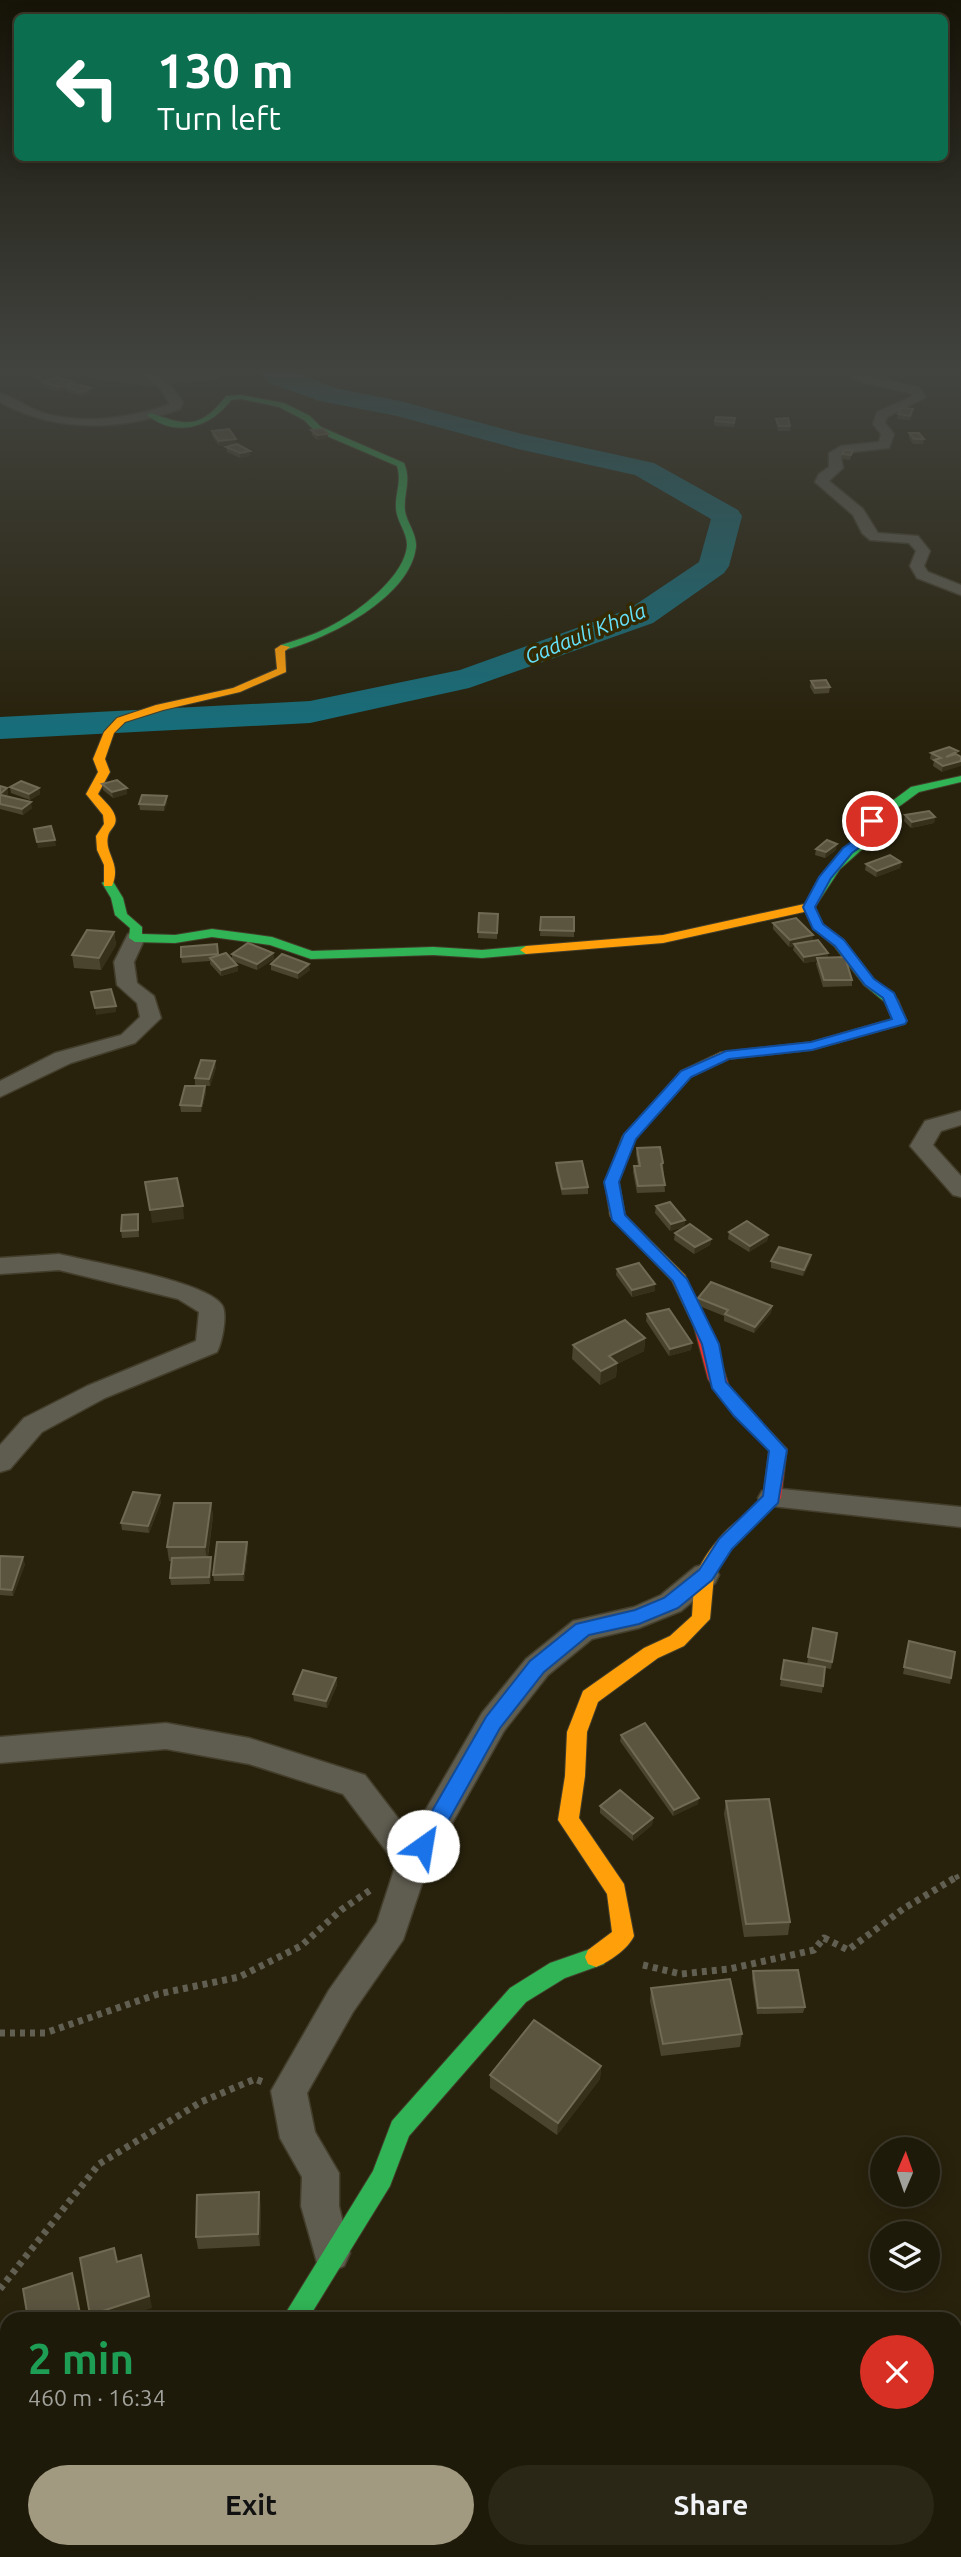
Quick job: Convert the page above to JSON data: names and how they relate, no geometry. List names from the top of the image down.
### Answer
{
  "water": ["Gadauli Khola"],
  "north": "top",
  "page": {
    "turn": ["130 m", "Turn left"],
    "heading": ["2 min", "460 m · 16:34"],
    "buttons": ["Exit", "Share"]
  }
}
